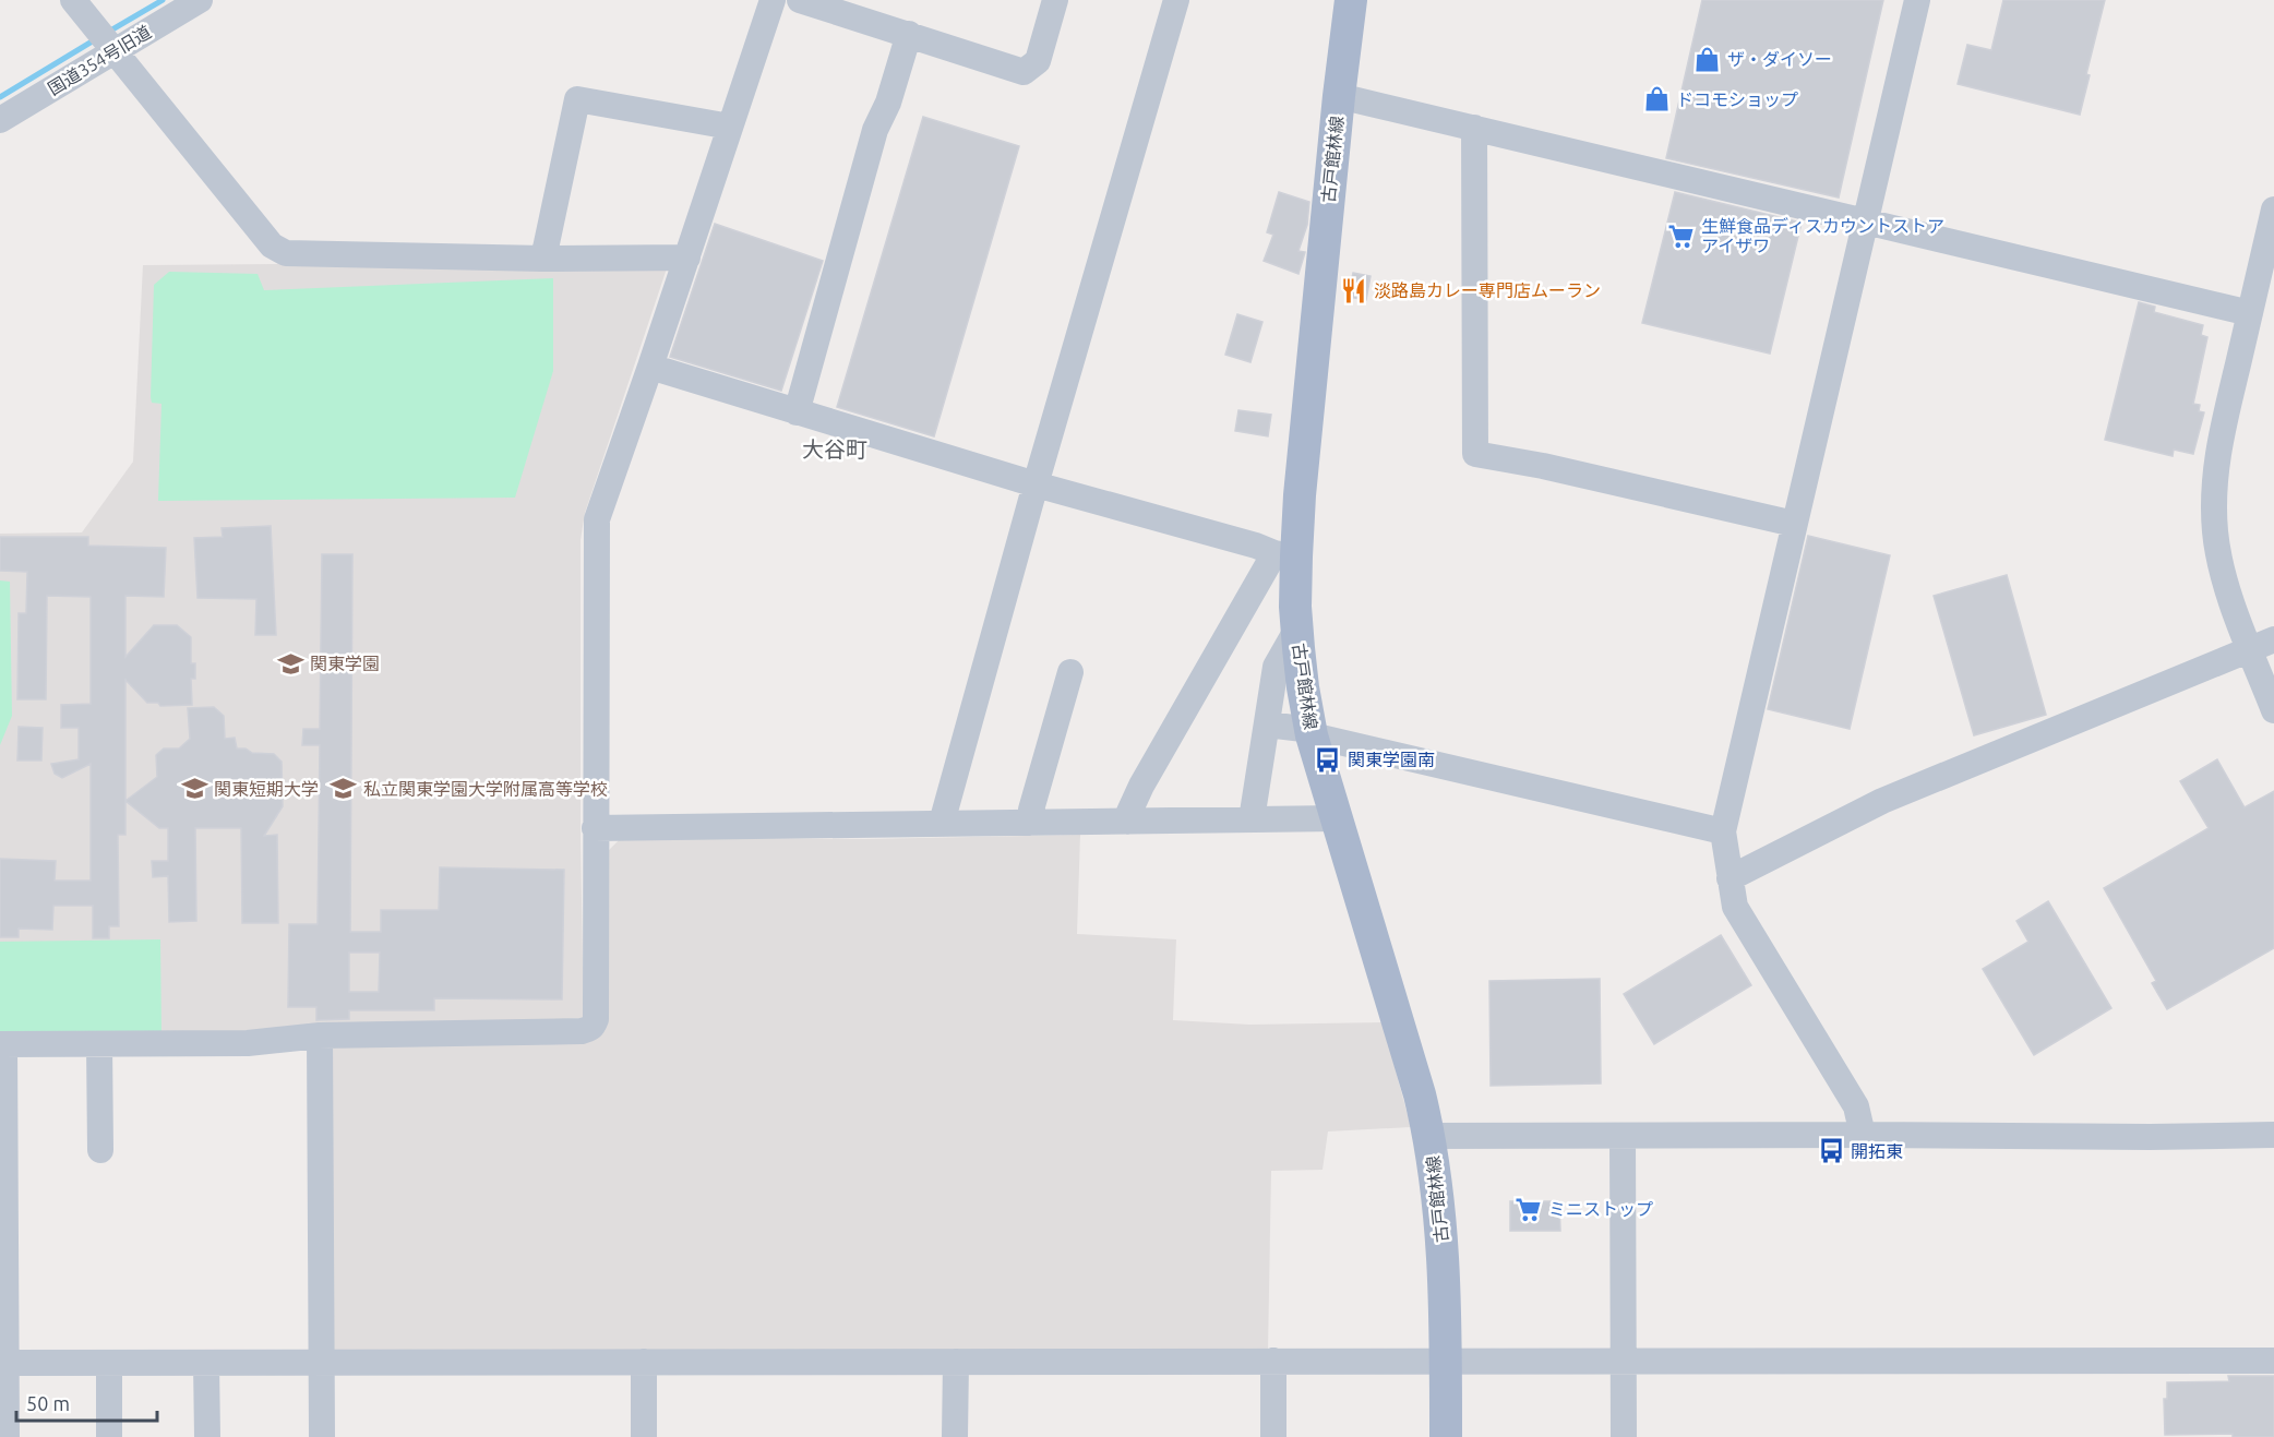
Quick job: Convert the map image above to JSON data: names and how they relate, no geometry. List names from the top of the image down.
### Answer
{
  "streets": {
    "main road": ["古戸館林線"],
    "street": ["国道354号旧道"]
  },
  "districts": ["大谷町"],
  "places": {
    "shop": ["ザ・ダイソー", "ドコモショップ"],
    "supermarket": ["生鮮食品ディスカウントストア アイザワ", "ミニストップ"],
    "restaurant": ["淡路島カレー専門店ムーラン"],
    "school or university": ["関東学園", "関東短期大学", "私立関東学園大学附属高等学校"],
    "bus stop": ["関東学園南", "開拓東"]
  },
  "scale_bar": "50 m"
}
